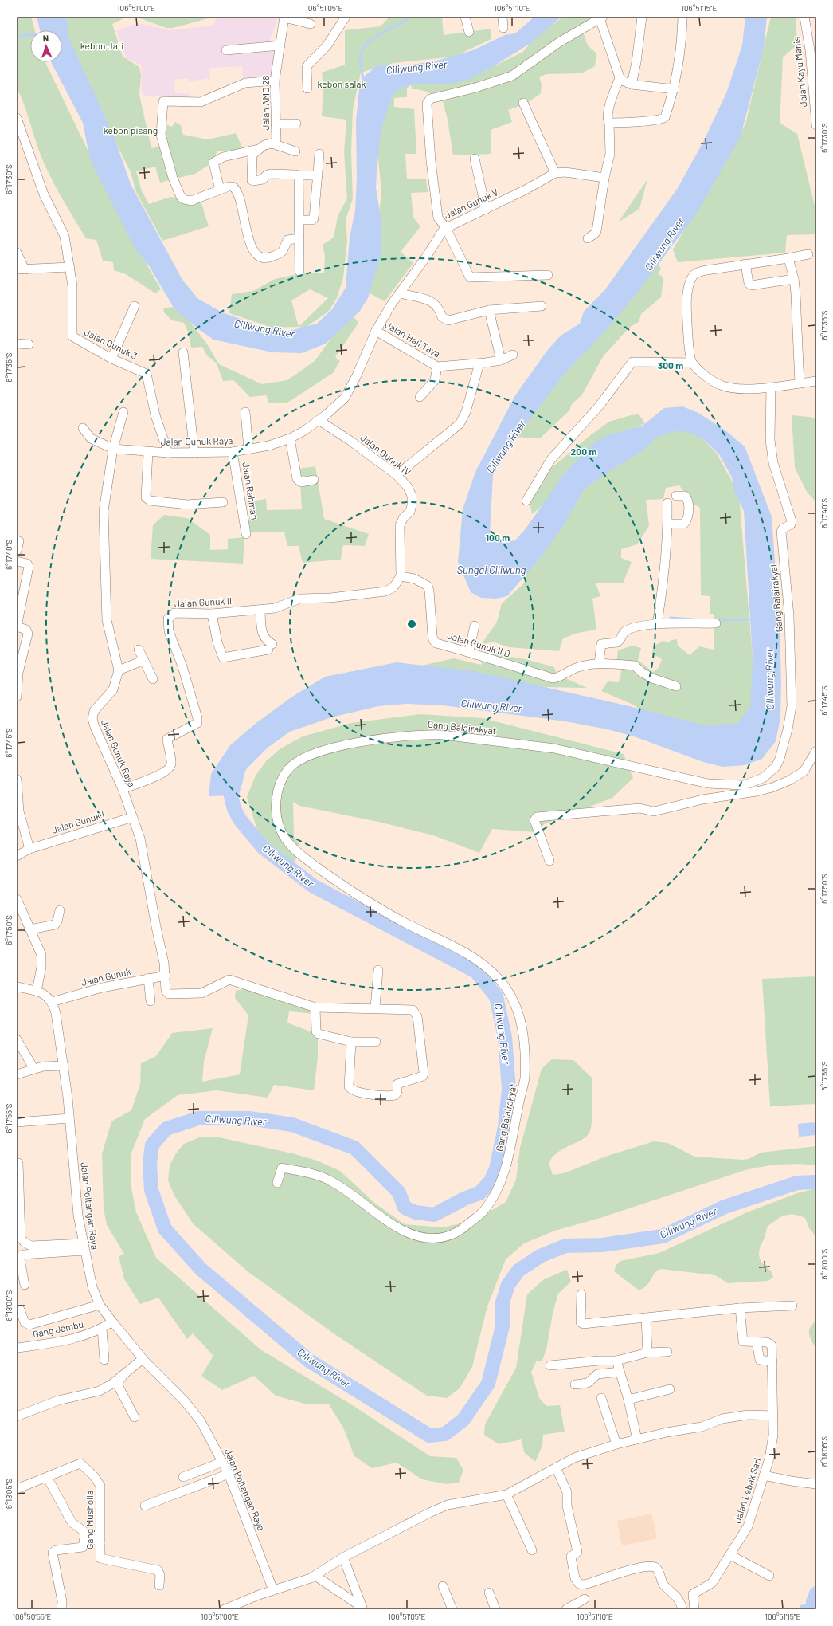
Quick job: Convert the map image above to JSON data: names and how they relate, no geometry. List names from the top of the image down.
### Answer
{
  "streets": {
    "street": [
      "Jalan Kayu Manis",
      "Jalan AMD 28",
      "Jalan Gunuk V",
      "Jalan Haji Taya",
      "Jalan Gunuk 3",
      "Jalan Gunuk Raya",
      "Jalan Gunuk IV",
      "Jalan Rahman",
      "Gang Balairakyat",
      "Jalan Gunuk II",
      "Jalan Gunuk II D",
      "Jalan Gunuk I",
      "Jalan Gunuk",
      "Jalan Poltangan Raya",
      "Gang Jambu",
      "Jalan Lebak Sari",
      "Gang Musholla"
    ]
  },
  "crossings": [
    ["Jalan Gunuk V", "Jalan Haji Taya"],
    ["Jalan Gunuk V", "Jalan Gunuk Raya"],
    ["Jalan Haji Taya", "Jalan Gunuk Raya"],
    ["Jalan Gunuk 3", "Jalan Gunuk Raya"],
    ["Jalan Gunuk Raya", "Jalan Gunuk IV"],
    ["Jalan Gunuk Raya", "Jalan Rahman"],
    ["Jalan Gunuk Raya", "Jalan Gunuk II"],
    ["Jalan Gunuk Raya", "Jalan Gunuk I"],
    ["Jalan Gunuk Raya", "Jalan Gunuk"],
    ["Jalan Gunuk IV", "Jalan Gunuk II"],
    ["Jalan Gunuk IV", "Jalan Gunuk II D"],
    ["Jalan Gunuk II", "Jalan Gunuk II D"],
    ["Jalan Gunuk", "Jalan Poltangan Raya"],
    ["Jalan Poltangan Raya", "Gang Jambu"]
  ],
  "water": ["Ciliwung River", "Sungai Ciliwung"],
  "parks": ["kebon Jati", "kebon salak", "kebon pisang"],
  "north": "top",
  "coordinates": [
    "106°51'00\"E",
    "106°51'05\"E",
    "106°51'10\"E",
    "106°51'15\"E",
    "6°17'30\"S",
    "6°17'35\"S",
    "6°17'40\"S",
    "6°17'45\"S",
    "6°17'50\"S",
    "6°17'55\"S",
    "6°18'00\"S",
    "6°18'05\"S",
    "106°50'55\"E"
  ],
  "rings": ["300 m", "200 m", "100 m"]
}
